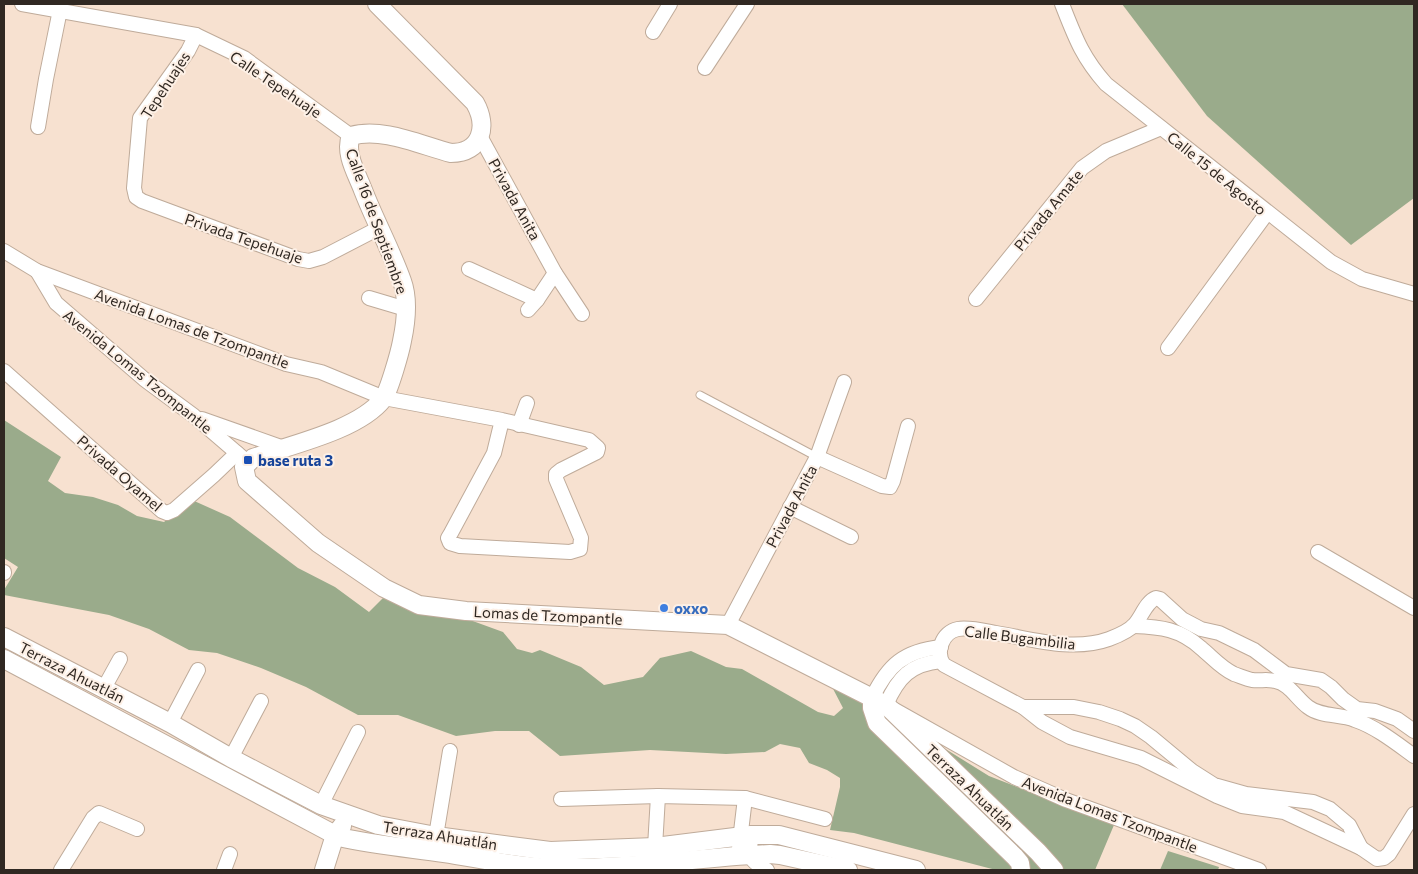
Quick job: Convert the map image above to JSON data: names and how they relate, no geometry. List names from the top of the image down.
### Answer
{
  "streets": {
    "street": [
      "Calle Tepehuaje",
      "Tepehuajes",
      "Calle 15 de Agosto",
      "Privada Anita",
      "Privada Amate",
      "Calle 16 de Septiembre",
      "Privada Tepehuaje",
      "Avenida Lomas de Tzompantle",
      "Avenida Lomas Tzompantle",
      "Privada Oyamel",
      "Lomas de Tzompantle",
      "Calle Bugambilia",
      "Terraza Ahuatlán"
    ]
  },
  "crossings": [
    ["Calle Tepehuaje", "Tepehuajes"],
    ["Calle Tepehuaje", "Calle 16 de Septiembre"],
    ["Tepehuajes", "Privada Tepehuaje"],
    ["Calle 15 de Agosto", "Privada Amate"],
    ["Privada Anita", "Calle 16 de Septiembre"],
    ["Privada Anita", "Lomas de Tzompantle"],
    ["Calle 16 de Septiembre", "Privada Tepehuaje"],
    ["Calle 16 de Septiembre", "Avenida Lomas de Tzompantle"],
    ["Calle 16 de Septiembre", "Avenida Lomas Tzompantle"],
    ["Calle 16 de Septiembre", "Privada Oyamel"],
    ["Calle 16 de Septiembre", "Lomas de Tzompantle"],
    ["Avenida Lomas de Tzompantle", "Avenida Lomas Tzompantle"],
    ["Avenida Lomas Tzompantle", "Privada Oyamel"],
    ["Avenida Lomas Tzompantle", "Lomas de Tzompantle"],
    ["Avenida Lomas Tzompantle", "Terraza Ahuatlán"],
    ["Privada Oyamel", "Lomas de Tzompantle"],
    ["Lomas de Tzompantle", "Terraza Ahuatlán"]
  ],
  "places": {
    "transit": ["base ruta 3"],
    "other": ["oxxo"]
  }
}
